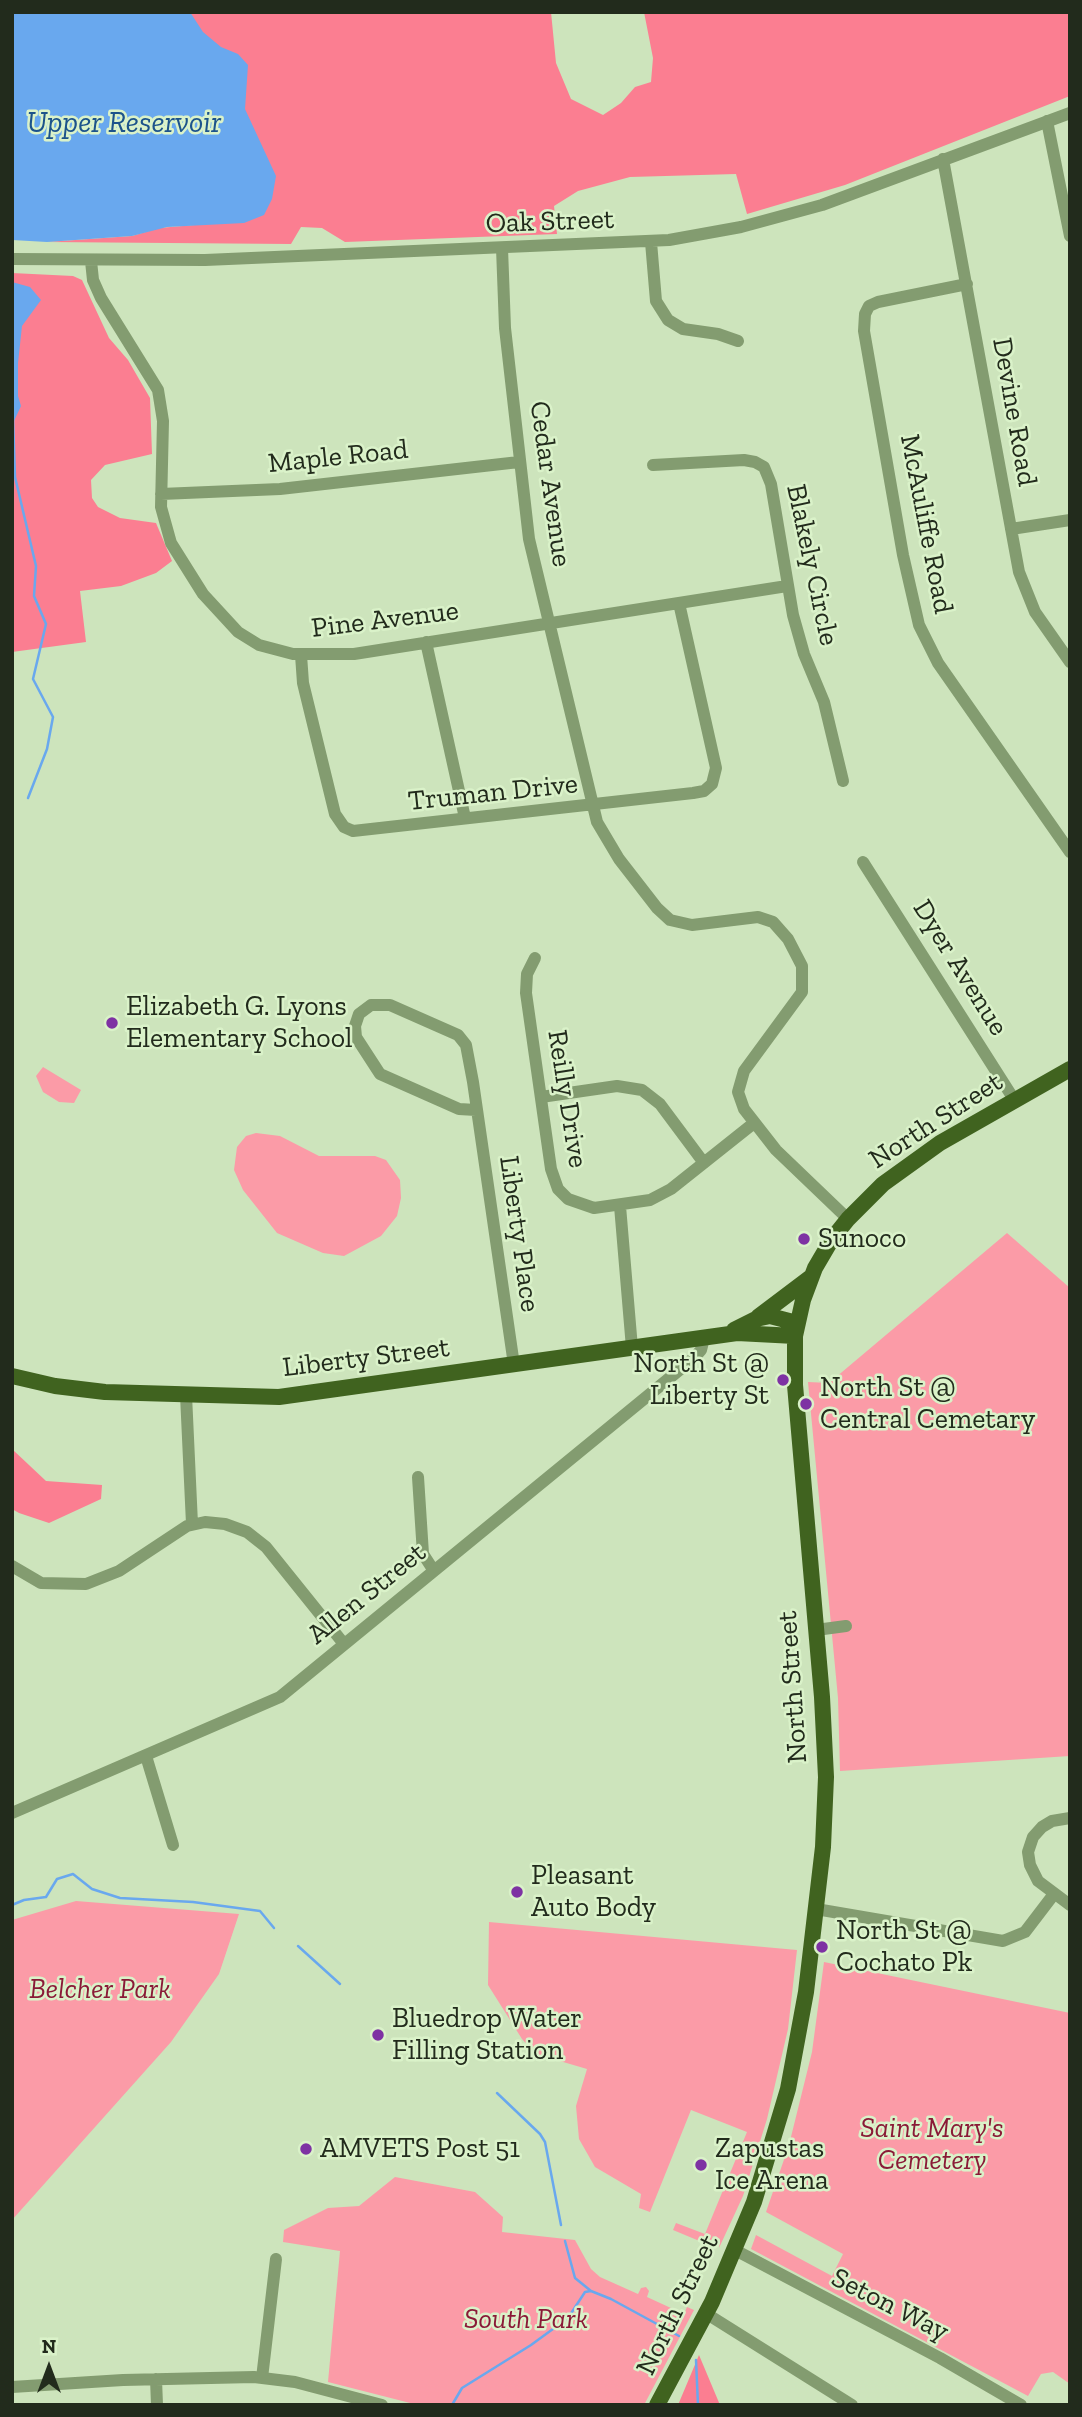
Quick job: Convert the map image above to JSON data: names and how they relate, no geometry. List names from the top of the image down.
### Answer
{
  "streets": {
    "main road": ["North Street", "Liberty Street"],
    "street": [
      "Oak Street",
      "Devine Road",
      "Maple Road",
      "Cedar Avenue",
      "McAuliffe Road",
      "Blakely Circle",
      "Pine Avenue",
      "Truman Drive",
      "Dyer Avenue",
      "Reilly Drive",
      "Liberty Place",
      "Allen Street",
      "Seton Way"
    ]
  },
  "crossings": [
    ["Oak Street", "Devine Road"],
    ["Oak Street", "Cedar Avenue"],
    ["Oak Street", "Pine Avenue"],
    ["Devine Road", "McAuliffe Road"],
    ["Maple Road", "Cedar Avenue"],
    ["Maple Road", "Pine Avenue"],
    ["Cedar Avenue", "Pine Avenue"],
    ["Cedar Avenue", "Truman Drive"],
    ["Blakely Circle", "Pine Avenue"],
    ["Pine Avenue", "Truman Drive"],
    ["Truman Drive", "Reilly Drive"],
    ["Truman Drive", "North Street"],
    ["Dyer Avenue", "North Street"],
    ["North Street", "Liberty Street"],
    ["North Street", "Seton Way"],
    ["Liberty Place", "Liberty Street"],
    ["Liberty Street", "Allen Street"]
  ],
  "water": ["Upper Reservoir"],
  "parks": ["Belcher Park", "Saint Mary's Cemetery", "South Park"],
  "places": [
    "Elizabeth G. Lyons Elementary School",
    "Sunoco",
    "North St @ Liberty St",
    "North St @ Central Cemetary",
    "Pleasant Auto Body",
    "North St @ Cochato Pk",
    "Bluedrop Water Filling Station",
    "AMVETS Post 51",
    "Zapustas Ice Arena"
  ],
  "north": "top"
}
